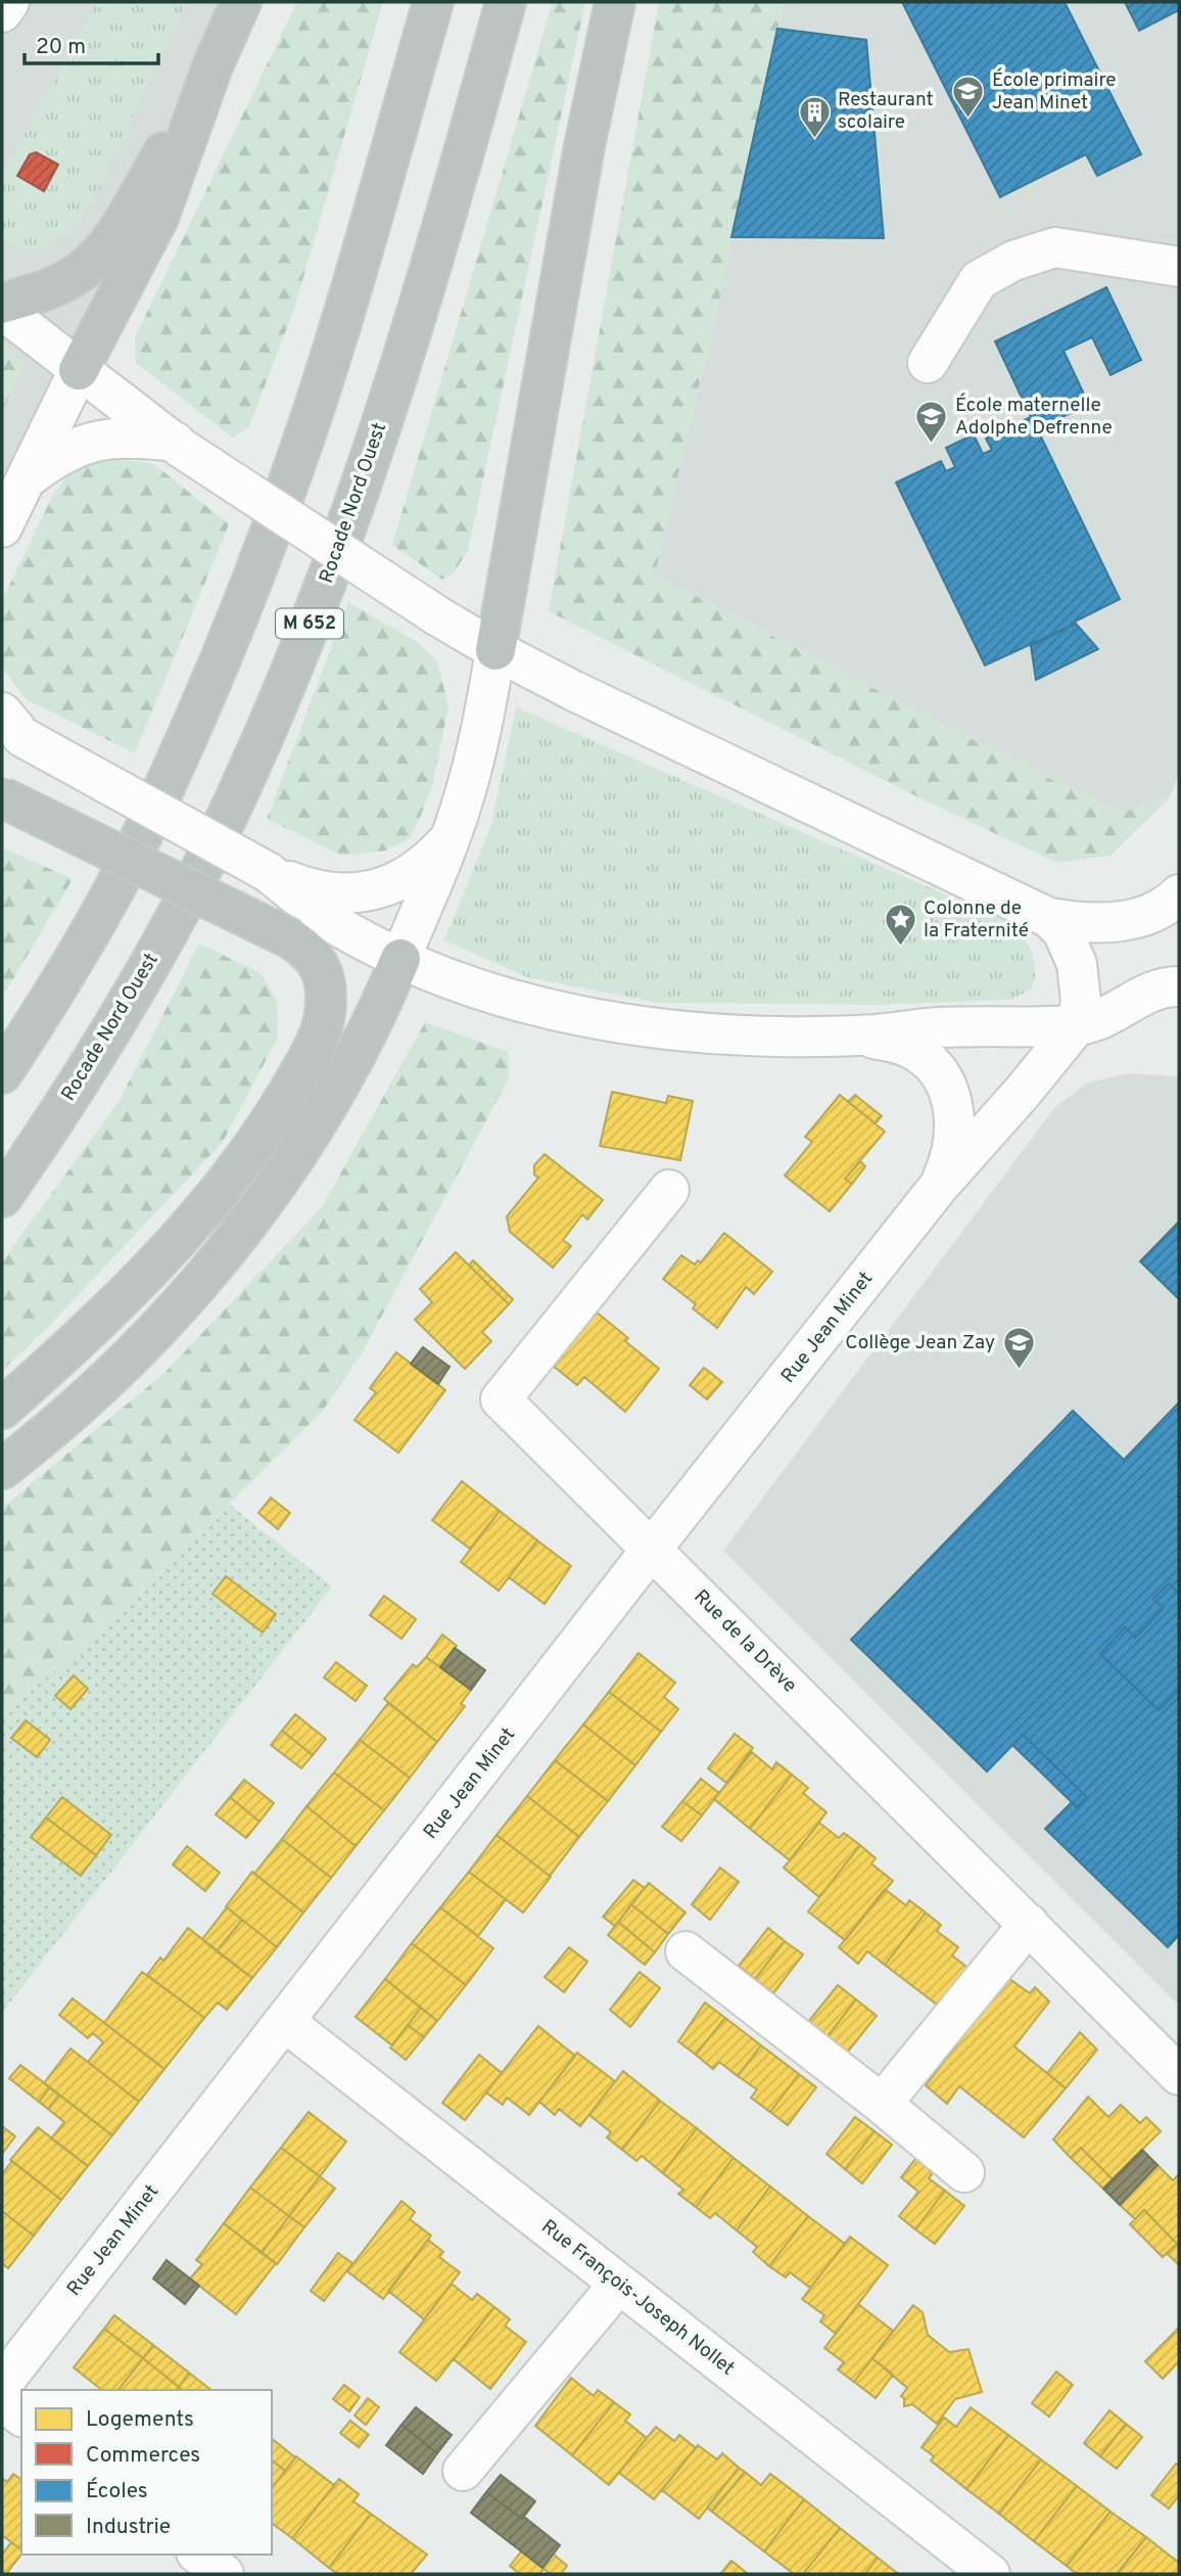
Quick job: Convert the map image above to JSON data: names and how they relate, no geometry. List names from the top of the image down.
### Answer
{
  "streets": {
    "highway": ["Rocade Nord Ouest", "M 652"],
    "street": ["Rue Jean Minet", "Rue de la Drève", "Rue François-Joseph Nollet"]
  },
  "crossings": [
    ["Rue Jean Minet", "Rue de la Drève"],
    ["Rue Jean Minet", "Rue François-Joseph Nollet"]
  ],
  "places": {
    "school or university": ["École primaire Jean Minet", "École maternelle Adolphe Defrenne", "Collège Jean Zay"],
    "building": ["Restaurant scolaire"],
    "place": ["Colonne de la Fraternité"]
  },
  "legend": [
    "Logements",
    "Commerces",
    "Écoles",
    "Industrie"
  ],
  "scale_bar": "20 m"
}
